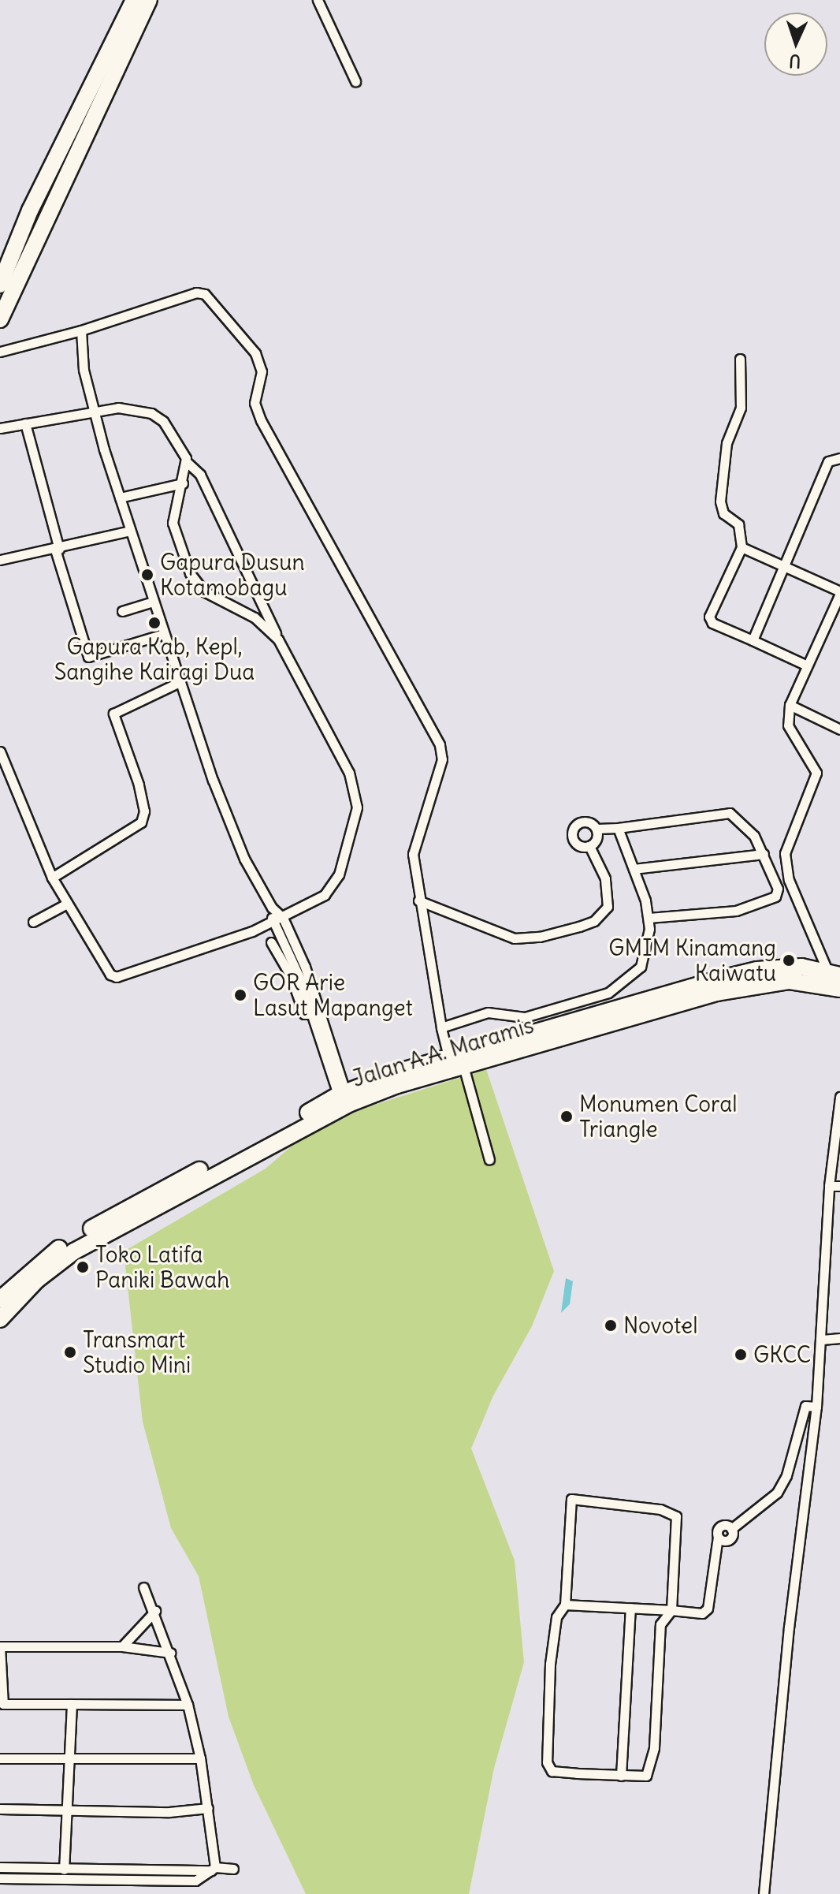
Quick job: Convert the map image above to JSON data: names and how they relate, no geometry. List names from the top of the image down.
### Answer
{
  "streets": {
    "highway": ["Jalan A.A. Maramis"]
  },
  "places": [
    "Gapura Dusun Kotamobagu",
    "Gapura Kab, Kepl, Sangihe Kairagi Dua",
    "GMIM Kinamang Kaiwatu",
    "GOR Arie Lasut Mapanget",
    "Monumen Coral Triangle",
    "Toko Latifa Paniki Bawah",
    "Novotel",
    "Transmart Studio Mini",
    "GKCC"
  ],
  "north": "bottom"
}
